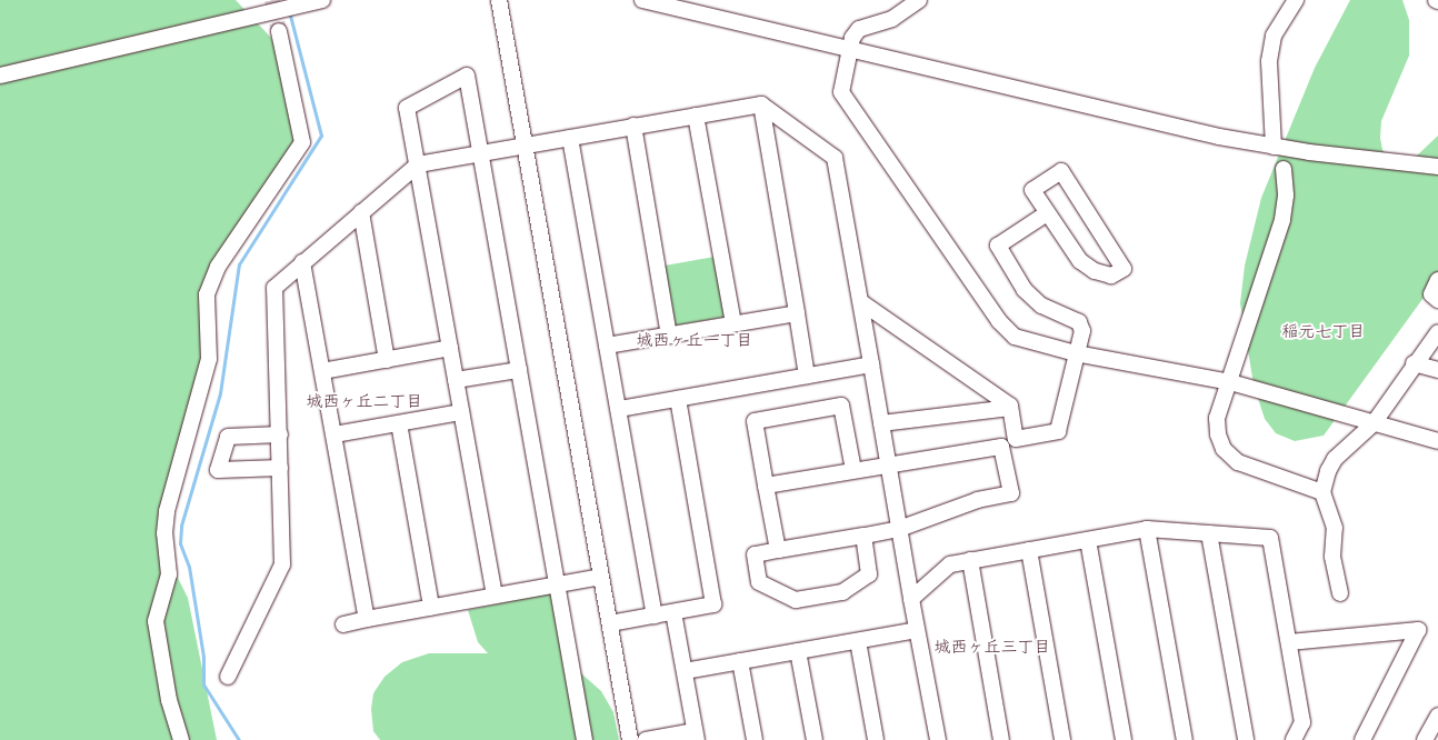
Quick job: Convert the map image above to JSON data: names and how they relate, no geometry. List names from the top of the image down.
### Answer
{
  "districts": [
    "稲元七丁目",
    "城西ヶ丘一丁目",
    "城西ヶ丘二丁目",
    "城西ヶ丘三丁目"
  ]
}
